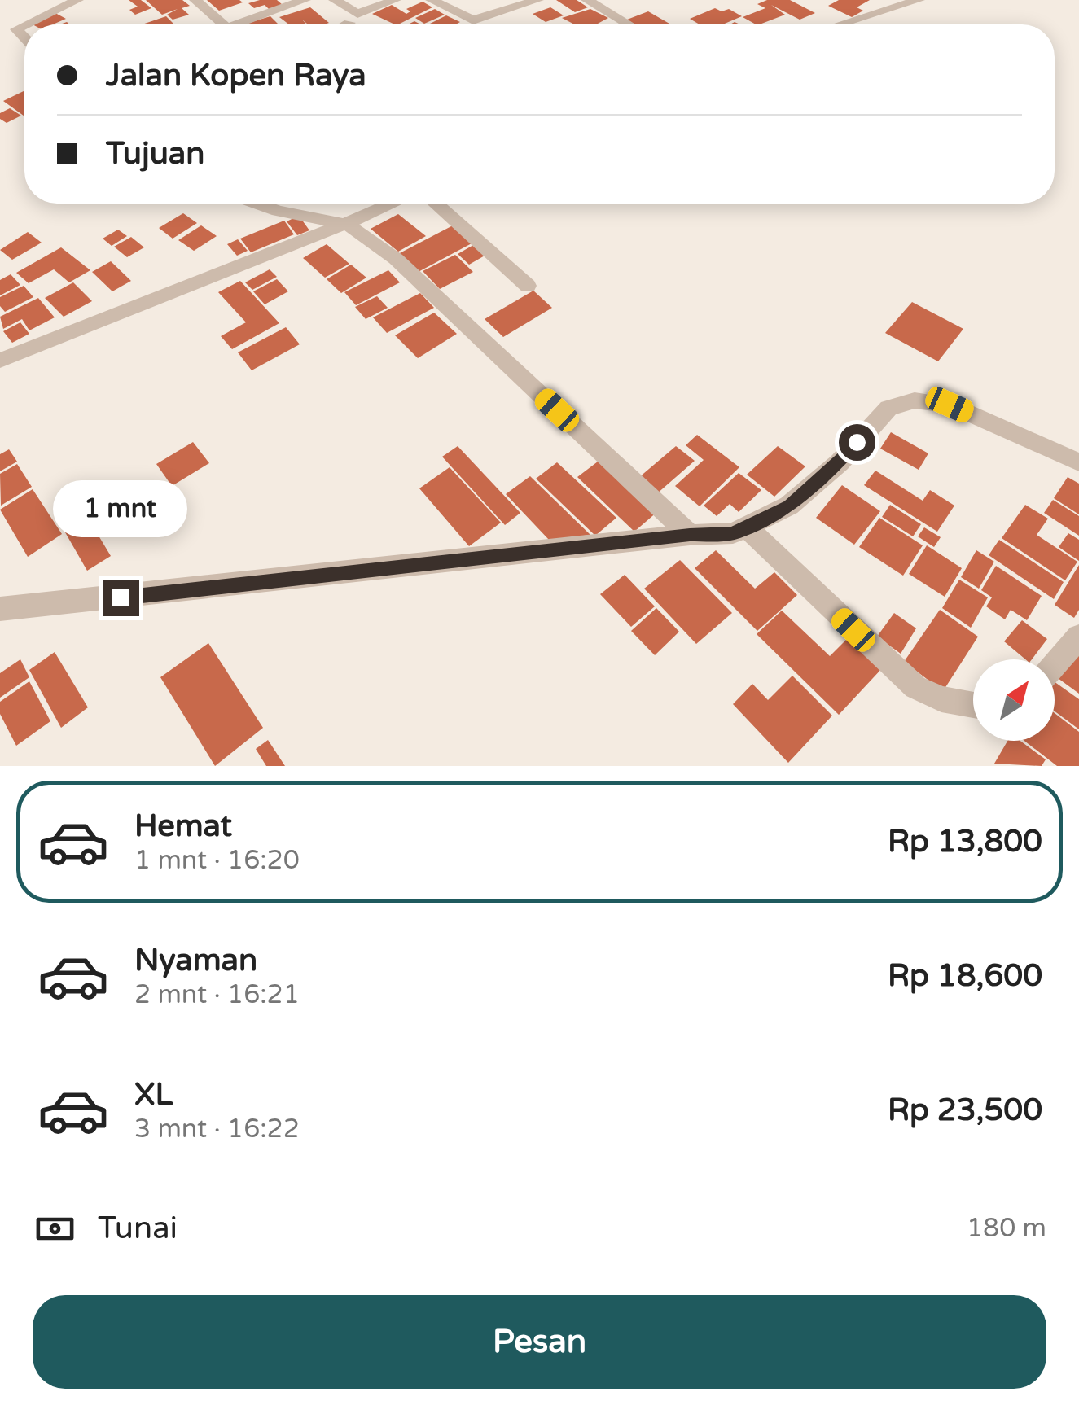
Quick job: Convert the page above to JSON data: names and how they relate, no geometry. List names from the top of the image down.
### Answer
{
  "north": "top right",
  "page": {
    "banner": ["Jalan Kopen Raya", "Tujuan"],
    "bubble": "1 mnt",
    "list": [
      {
        "name": "Hemat",
        "note": "1 mnt · 16:20",
        "value": "Rp 13,800"
      },
      {
        "name": "Nyaman",
        "note": "2 mnt · 16:21",
        "value": "Rp 18,600"
      },
      {
        "name": "XL",
        "note": "3 mnt · 16:22",
        "value": "Rp 23,500"
      }
    ],
    "pay": ["Tunai", "180 m"],
    "buttons": "Pesan"
  }
}
